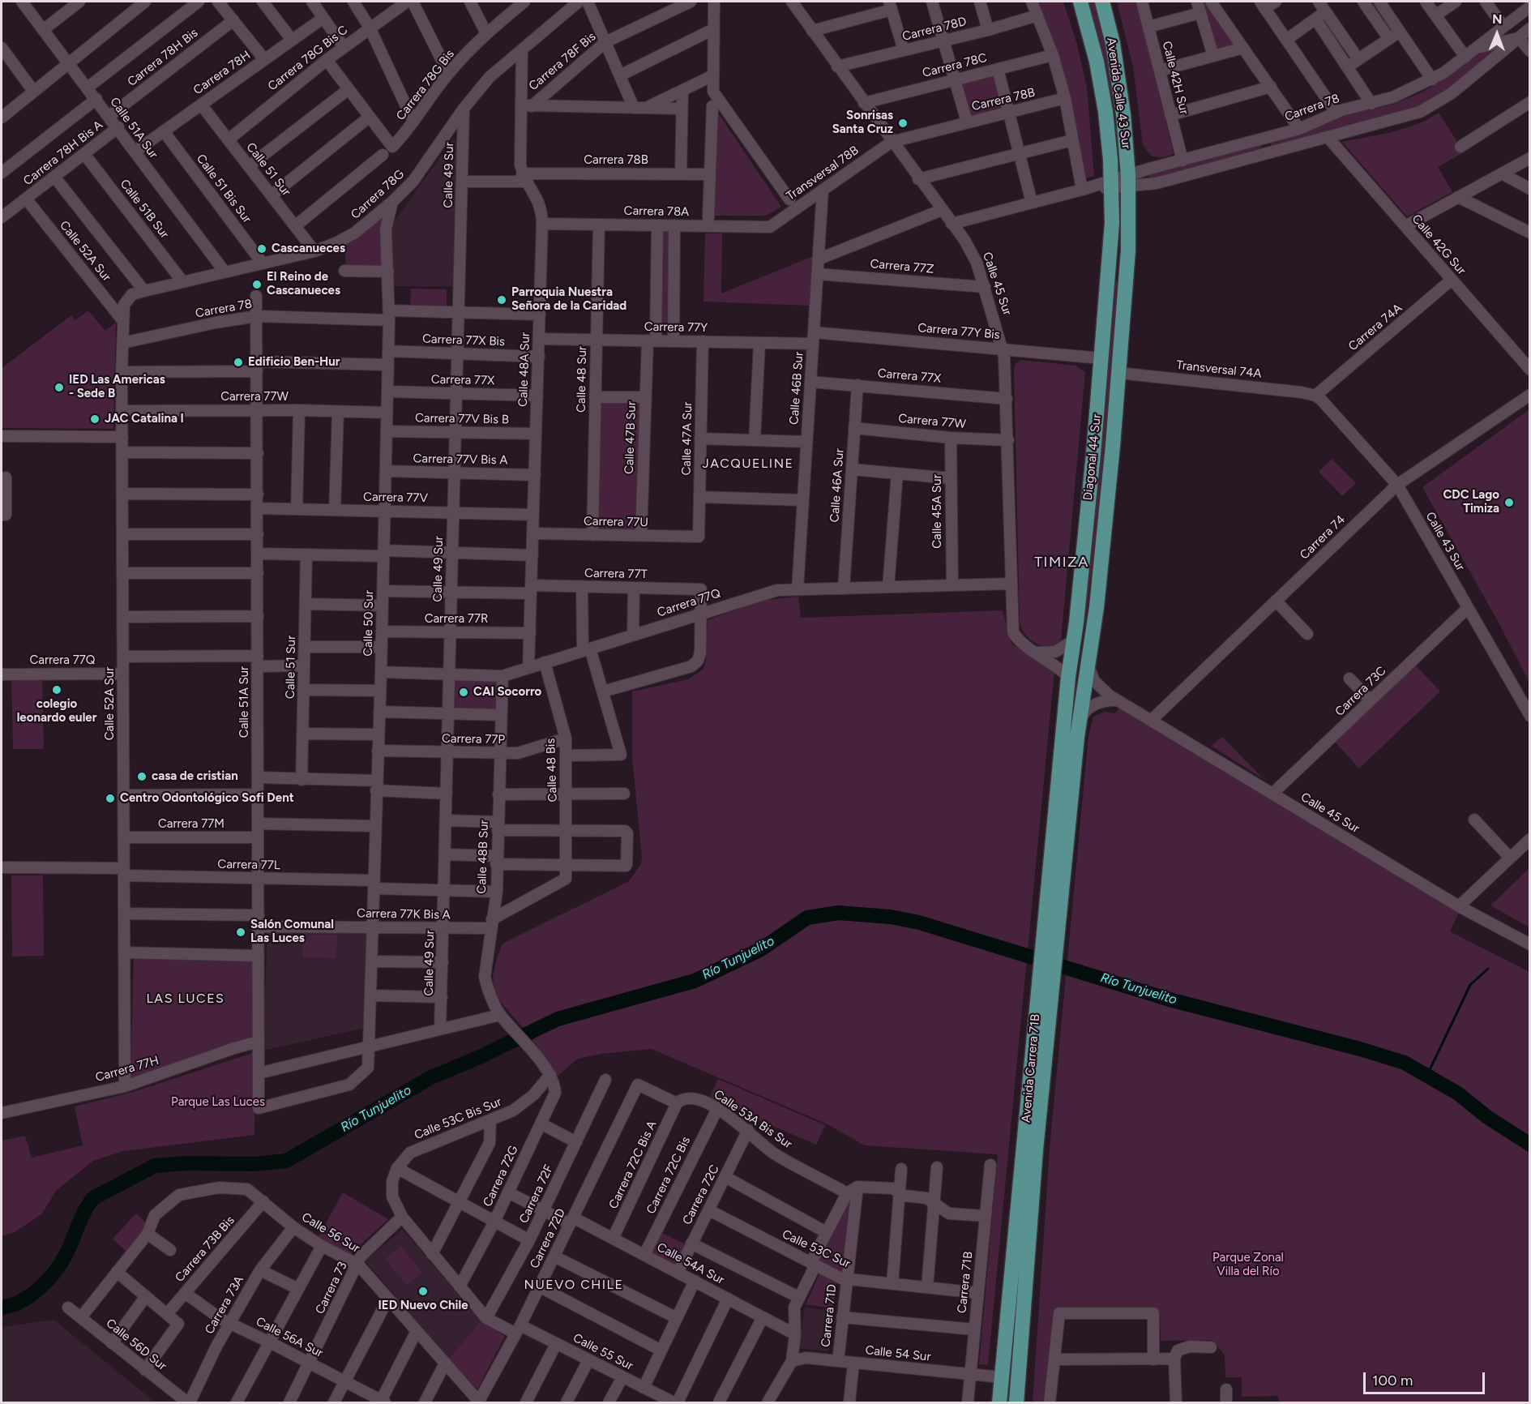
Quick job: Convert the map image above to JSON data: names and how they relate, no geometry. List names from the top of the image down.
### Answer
{
  "streets": {
    "main road": ["Avenida Calle 43 Sur", "Diagonal 44 Sur", "Avenida Carrera 71B"],
    "street": [
      "Carrera 78D",
      "Carrera 78H Bis",
      "Carrera 78G Bis C",
      "Carrera 78F Bis",
      "Carrera 78C",
      "Carrera 78H",
      "Calle 42H Sur",
      "Carrera 78G Bis",
      "Carrera 78B",
      "Carrera 78",
      "Calle 51A Sur",
      "Carrera 78H Bis A",
      "Calle 51 Sur",
      "Transversal 78B",
      "Calle 49 Sur",
      "Calle 51 Bis Sur",
      "Carrera 78G",
      "Calle 51B Sur",
      "Carrera 78A",
      "Calle 42G Sur",
      "Calle 52A Sur",
      "Carrera 77Z",
      "Calle 45 Sur",
      "Carrera 77Y",
      "Carrera 74A",
      "Carrera 77Y Bis",
      "Carrera 77X Bis",
      "Calle 48A Sur",
      "Transversal 74A",
      "Carrera 77X",
      "Calle 48 Sur",
      "Calle 46B Sur",
      "Carrera 77W",
      "Carrera 77V Bis B",
      "Calle 47B Sur",
      "Calle 47A Sur",
      "Carrera 77V Bis A",
      "Calle 46A Sur",
      "Carrera 77V",
      "Calle 45A Sur",
      "Carrera 77U",
      "Carrera 74",
      "Calle 43 Sur",
      "Carrera 77T",
      "Carrera 77Q",
      "Carrera 77R",
      "Calle 50 Sur",
      "Carrera 73C",
      "Carrera 77P",
      "Calle 48 Bis",
      "Carrera 77M",
      "Calle 48B Sur",
      "Carrera 77L",
      "Carrera 77K Bis A",
      "Carrera 77H",
      "Calle 53C Bis Sur",
      "Calle 53A Bis Sur",
      "Carrera 72C Bis A",
      "Carrera 72C Bis",
      "Carrera 72G",
      "Carrera 72F",
      "Carrera 72C",
      "Calle 56 Sur",
      "Carrera 72D",
      "Carrera 73B Bis",
      "Calle 53C Sur",
      "Calle 54A Sur",
      "Carrera 71B",
      "Carrera 73",
      "Carrera 73A",
      "Carrera 71D",
      "Calle 56A Sur",
      "Calle 56D Sur",
      "Calle 55 Sur",
      "Calle 54 Sur"
    ]
  },
  "crossings": [
    ["Carrera 78D", "Calle 45 Sur"],
    ["Carrera 78H Bis", "Calle 51A Sur"],
    ["Carrera 78G Bis C", "Calle 51 Sur"],
    ["Carrera 78F Bis", "Calle 48A Sur"],
    ["Carrera 78C", "Calle 45 Sur"],
    ["Carrera 78H", "Calle 51A Sur"],
    ["Carrera 78H", "Calle 51 Sur"],
    ["Carrera 78H", "Calle 51 Bis Sur"],
    ["Calle 42H Sur", "Carrera 78"],
    ["Avenida Calle 43 Sur", "Carrera 78"],
    ["Avenida Calle 43 Sur", "Diagonal 44 Sur"],
    ["Carrera 78B", "Transversal 78B"],
    ["Carrera 78B", "Calle 49 Sur"],
    ["Carrera 78B", "Calle 45 Sur"],
    ["Carrera 78B", "Calle 48A Sur"],
    ["Carrera 78", "Calle 51A Sur"],
    ["Carrera 78", "Calle 49 Sur"],
    ["Carrera 78", "Calle 42G Sur"],
    ["Carrera 78", "Calle 52A Sur"],
    ["Carrera 78", "Calle 45 Sur"],
    ["Carrera 78", "Calle 48A Sur"],
    ["Carrera 78", "Diagonal 44 Sur"],
    ["Carrera 78", "Calle 50 Sur"],
    ["Calle 51A Sur", "Carrera 78H Bis A"],
    ["Calle 51A Sur", "Carrera 78G"],
    ["Calle 51A Sur", "Carrera 77W"],
    ["Calle 51A Sur", "Carrera 77V"],
    ["Calle 51A Sur", "Calle 50 Sur"],
    ["Calle 51A Sur", "Carrera 77M"],
    ["Calle 51A Sur", "Carrera 77L"],
    ["Calle 51A Sur", "Carrera 77K Bis A"],
    ["Calle 51A Sur", "Carrera 77H"],
    ["Carrera 78H Bis A", "Calle 51B Sur"],
    ["Carrera 78H Bis A", "Calle 52A Sur"],
    ["Calle 51 Sur", "Carrera 78G"],
    ["Transversal 78B", "Carrera 78A"],
    ["Transversal 78B", "Calle 45 Sur"],
    ["Transversal 78B", "Calle 46B Sur"],
    ["Calle 49 Sur", "Carrera 78G"],
    ["Calle 49 Sur", "Carrera 77X Bis"],
    ["Calle 49 Sur", "Carrera 77X"],
    ["Calle 49 Sur", "Carrera 77V Bis B"],
    ["Calle 49 Sur", "Carrera 77V Bis A"],
    ["Calle 49 Sur", "Carrera 77V"],
    ["Calle 49 Sur", "Carrera 77T"],
    ["Calle 49 Sur", "Carrera 77Q"],
    ["Calle 49 Sur", "Carrera 77R"],
    ["Calle 49 Sur", "Carrera 77P"],
    ["Calle 49 Sur", "Carrera 77L"],
    ["Calle 49 Sur", "Carrera 77K Bis A"],
    ["Calle 51 Bis Sur", "Carrera 78G"],
    ["Carrera 78G", "Calle 51B Sur"],
    ["Carrera 78G", "Calle 52A Sur"],
    ["Carrera 78G", "Calle 48A Sur"],
    ["Carrera 78G", "Calle 50 Sur"],
    ["Carrera 78A", "Calle 48A Sur"],
    ["Carrera 78A", "Calle 48 Sur"],
    ["Carrera 78A", "Calle 47B Sur"],
    ["Calle 42G Sur", "Carrera 74A"],
    ["Calle 52A Sur", "Carrera 77W"],
    ["Calle 52A Sur", "Carrera 77Q"],
    ["Calle 52A Sur", "Carrera 77M"],
    ["Calle 52A Sur", "Carrera 77L"],
    ["Calle 52A Sur", "Carrera 77K Bis A"],
    ["Calle 52A Sur", "Carrera 77H"],
    ["Carrera 77Z", "Calle 45 Sur"],
    ["Carrera 77Z", "Calle 46B Sur"],
    ["Calle 45 Sur", "Carrera 77Y Bis"],
    ["Calle 45 Sur", "Carrera 77X"],
    ["Calle 45 Sur", "Carrera 77W"],
    ["Calle 45 Sur", "Diagonal 44 Sur"],
    ["Calle 45 Sur", "Carrera 74"],
    ["Calle 45 Sur", "Carrera 77Q"],
    ["Calle 45 Sur", "Carrera 73C"],
    ["Carrera 77Y", "Carrera 77Y Bis"],
    ["Carrera 77Y", "Calle 48A Sur"],
    ["Carrera 77Y", "Calle 48 Sur"],
    ["Carrera 77Y", "Calle 46B Sur"],
    ["Carrera 77Y", "Calle 47B Sur"],
    ["Carrera 77Y", "Calle 47A Sur"],
    ["Carrera 74A", "Transversal 74A"],
    ["Carrera 74A", "Calle 43 Sur"],
    ["Carrera 77Y Bis", "Calle 46B Sur"],
    ["Carrera 77Y Bis", "Diagonal 44 Sur"],
    ["Carrera 77X Bis", "Calle 48A Sur"],
    ["Carrera 77X Bis", "Calle 50 Sur"],
    ["Calle 48A Sur", "Carrera 77X"],
    ["Calle 48A Sur", "Carrera 77V Bis B"],
    ["Calle 48A Sur", "Carrera 77V Bis A"],
    ["Calle 48A Sur", "Carrera 77V"],
    ["Calle 48A Sur", "Carrera 77U"],
    ["Calle 48A Sur", "Carrera 77T"],
    ["Calle 48A Sur", "Carrera 77Q"],
    ["Calle 48A Sur", "Carrera 77R"],
    ["Transversal 74A", "Diagonal 44 Sur"],
    ["Transversal 74A", "Calle 43 Sur"],
    ["Carrera 77X", "Calle 46B Sur"],
    ["Carrera 77X", "Calle 46A Sur"],
    ["Carrera 77X", "Calle 50 Sur"],
    ["Calle 48 Sur", "Carrera 77U"],
    ["Calle 46B Sur", "Carrera 77Q"],
    ["Carrera 77W", "Calle 46A Sur"],
    ["Carrera 77W", "Calle 45A Sur"],
    ["Carrera 77W", "Calle 50 Sur"],
    ["Carrera 77V Bis B", "Calle 50 Sur"],
    ["Calle 47B Sur", "Carrera 77U"],
    ["Calle 47A Sur", "Carrera 77U"],
    ["Diagonal 44 Sur", "Avenida Carrera 71B"],
    ["Carrera 77V Bis A", "Calle 50 Sur"],
    ["Calle 46A Sur", "Carrera 77Q"],
    ["Carrera 77V", "Calle 50 Sur"],
    ["Calle 45A Sur", "Carrera 77Q"],
    ["Carrera 74", "Calle 43 Sur"],
    ["Calle 43 Sur", "Carrera 73C"],
    ["Carrera 77T", "Carrera 77Q"],
    ["Carrera 77T", "Calle 50 Sur"],
    ["Carrera 77Q", "Calle 50 Sur"],
    ["Carrera 77Q", "Calle 48 Bis"],
    ["Carrera 77Q", "Calle 48B Sur"],
    ["Carrera 77R", "Calle 50 Sur"],
    ["Calle 50 Sur", "Carrera 77P"],
    ["Calle 50 Sur", "Carrera 77L"],
    ["Calle 50 Sur", "Carrera 77K Bis A"],
    ["Carrera 77P", "Calle 48 Bis"],
    ["Carrera 77P", "Calle 48B Sur"],
    ["Calle 48 Bis", "Carrera 77K Bis A"],
    ["Calle 48B Sur", "Carrera 77L"],
    ["Calle 48B Sur", "Carrera 77K Bis A"],
    ["Calle 48B Sur", "Calle 53C Bis Sur"],
    ["Calle 48B Sur", "Carrera 72G"],
    ["Avenida Carrera 71B", "Calle 54 Sur"],
    ["Calle 53C Bis Sur", "Carrera 72G"],
    ["Calle 53A Bis Sur", "Carrera 72C Bis A"],
    ["Calle 53A Bis Sur", "Carrera 72C Bis"],
    ["Calle 53A Bis Sur", "Carrera 72C"],
    ["Calle 53A Bis Sur", "Carrera 72D"],
    ["Carrera 72C Bis A", "Carrera 72D"],
    ["Carrera 72C Bis A", "Calle 54A Sur"],
    ["Carrera 72C Bis", "Calle 54A Sur"],
    ["Carrera 72G", "Calle 54A Sur"],
    ["Carrera 72G", "Calle 55 Sur"],
    ["Carrera 72F", "Calle 54A Sur"],
    ["Carrera 72F", "Calle 55 Sur"],
    ["Carrera 72C", "Calle 53C Sur"],
    ["Carrera 72C", "Calle 54A Sur"],
    ["Calle 56 Sur", "Carrera 72D"],
    ["Calle 56 Sur", "Carrera 73B Bis"],
    ["Calle 56 Sur", "Carrera 73"],
    ["Calle 56 Sur", "Carrera 73A"],
    ["Carrera 72D", "Calle 54A Sur"],
    ["Carrera 72D", "Calle 55 Sur"],
    ["Carrera 73B Bis", "Calle 56A Sur"],
    ["Calle 53C Sur", "Carrera 71B"],
    ["Calle 53C Sur", "Carrera 71D"],
    ["Carrera 71B", "Calle 54 Sur"],
    ["Carrera 73", "Calle 56A Sur"],
    ["Carrera 73", "Calle 55 Sur"],
    ["Carrera 73A", "Calle 56A Sur"],
    ["Carrera 73A", "Calle 56D Sur"],
    ["Carrera 71D", "Calle 54 Sur"]
  ],
  "districts": [
    "JACQUELINE",
    "TIMIZA",
    "LAS LUCES",
    "NUEVO CHILE"
  ],
  "water": ["Río Tunjuelito"],
  "parks": ["Parque Las Luces", "Parque Zonal Villa del Río"],
  "places": [
    "Sonrisas Santa Cruz",
    "Cascanueces",
    "El Reino de Cascanueces",
    "Parroquia Nuestra Señora de la Caridad",
    "Edificio Ben-Hur",
    "IED Las Americas - Sede B",
    "JAC Catalina I",
    "CDC Lago Timiza",
    "colegio leonardo euler",
    "CAI Socorro",
    "casa de cristian",
    "Centro Odontológico Sofi Dent",
    "Salón Comunal Las Luces",
    "IED Nuevo Chile"
  ],
  "scale_bar": "100 m",
  "north": "top"
}
